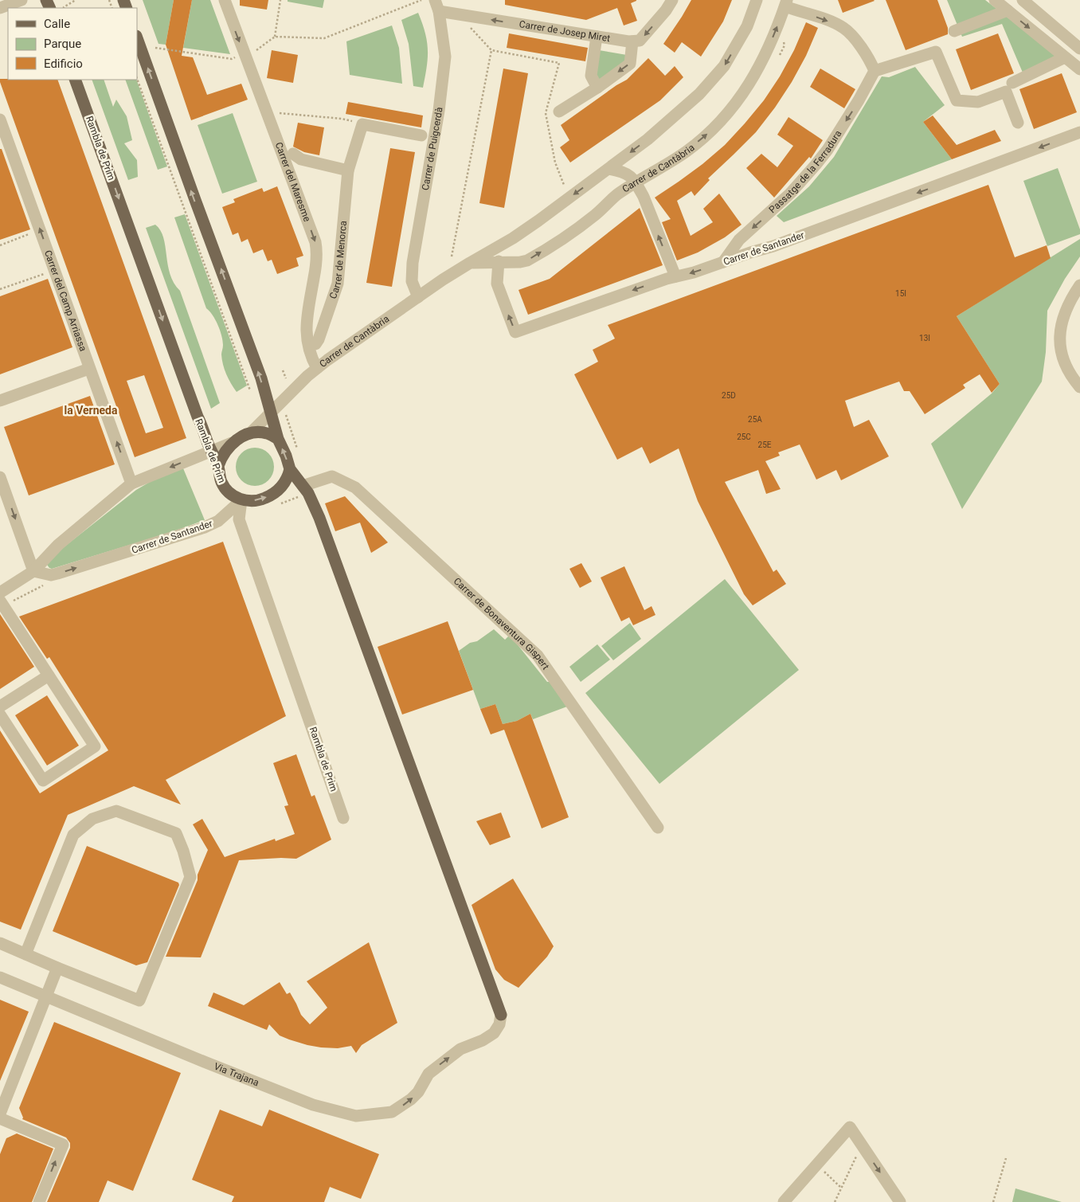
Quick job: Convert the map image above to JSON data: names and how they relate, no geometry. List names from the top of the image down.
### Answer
{
  "streets": {
    "main road": ["Rambla de Prim"],
    "street": [
      "Carrer de Josep Miret",
      "Carrer de Puigcerdà",
      "Carrer de Cantàbria",
      "Passatge de la Ferradura",
      "Carrer del Maresme",
      "Carrer de Santander",
      "Carrer de Menorca",
      "Carrer del Camp Arriassa",
      "Carrer de Bonaventura Gispert",
      "Via Trajana"
    ]
  },
  "crossings": [
    ["Carrer de Josep Miret", "Carrer de Puigcerdà"],
    ["Rambla de Prim", "Carrer de Cantàbria"],
    ["Rambla de Prim", "Carrer de Santander"],
    ["Carrer de Puigcerdà", "Carrer de Cantàbria"],
    ["Carrer de Cantàbria", "Carrer del Maresme"],
    ["Carrer de Cantàbria", "Carrer de Santander"],
    ["Passatge de la Ferradura", "Carrer de Santander"]
  ],
  "one_way": [
    "Carrer de Josep Miret",
    "Passatge de la Ferradura",
    "Carrer del Maresme",
    "Carrer del Camp Arriassa",
    "Via Trajana"
  ],
  "districts": ["la Verneda"],
  "house_numbers": [
    "15I",
    "13I",
    "25D",
    "25A",
    "25C",
    "25E"
  ],
  "legend": ["Calle", "Parque", "Edificio"]
}
